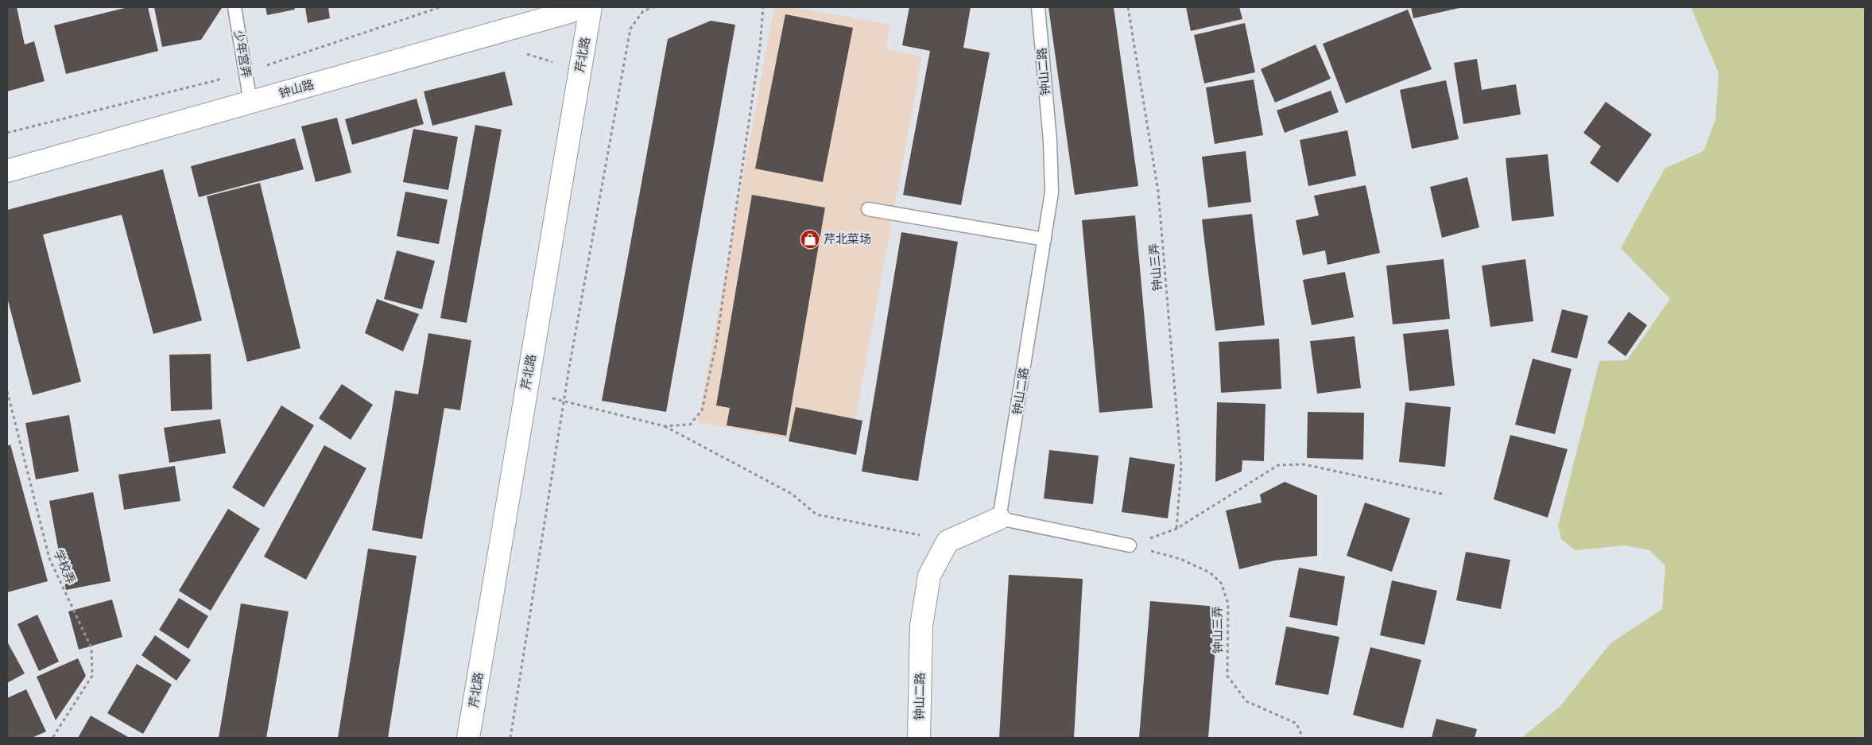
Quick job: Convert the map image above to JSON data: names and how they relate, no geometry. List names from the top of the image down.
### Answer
{
  "streets": {
    "street": ["芹北路", "钟山二路", "钟山路"],
    "lane": ["少年宫弄"],
    "path": ["钟山三弄", "学校弄"]
  },
  "crossings": [
    ["少年宫弄", "钟山路"]
  ],
  "places": {
    "shop": ["芹北菜场"]
  }
}
